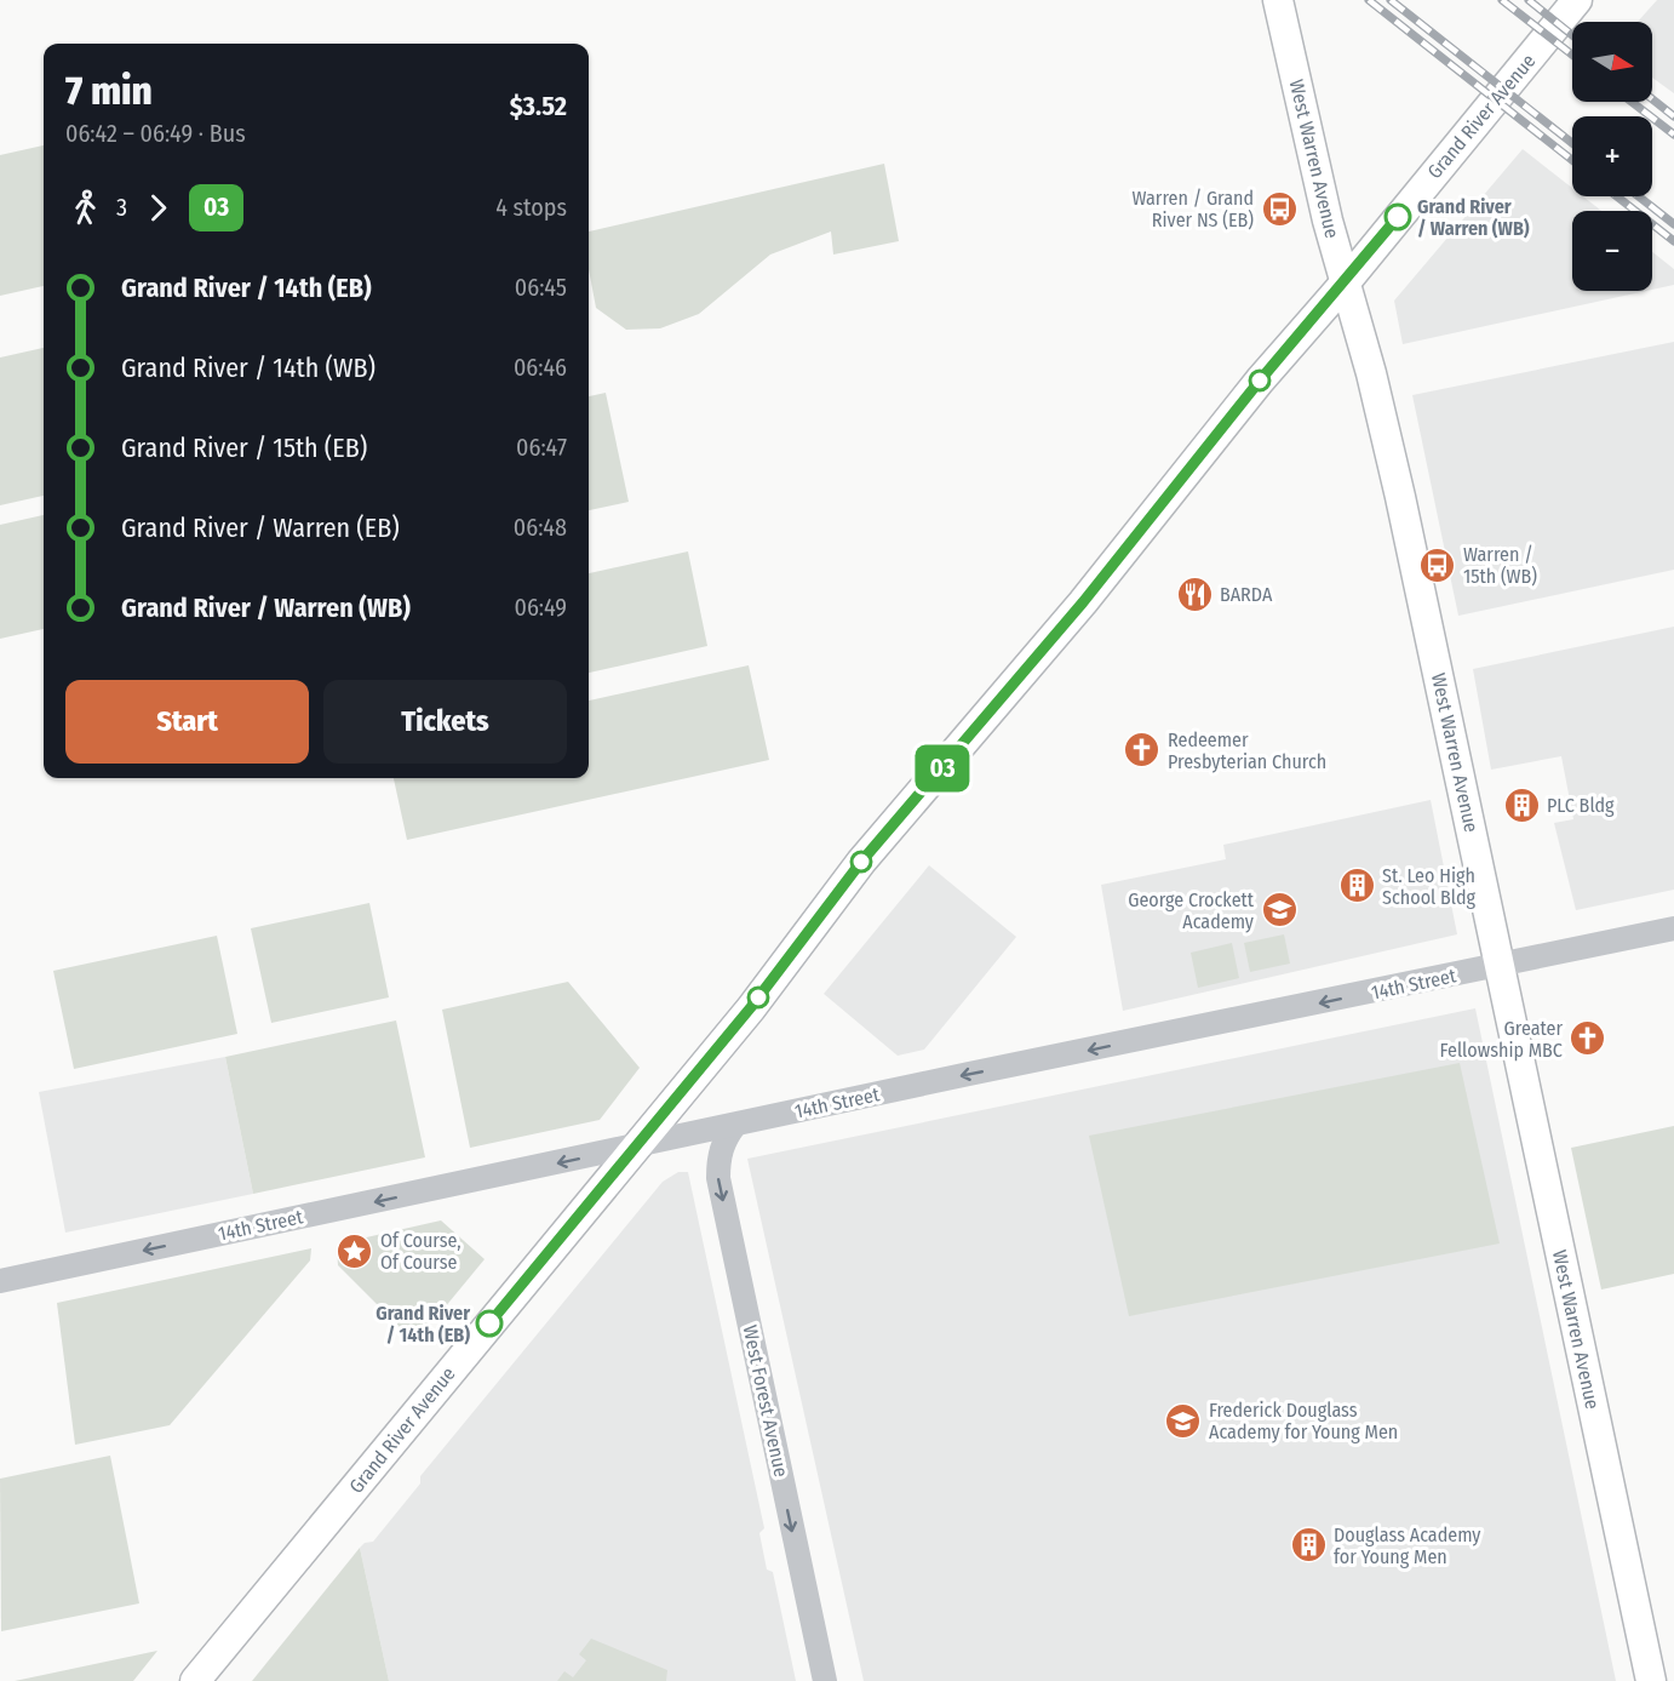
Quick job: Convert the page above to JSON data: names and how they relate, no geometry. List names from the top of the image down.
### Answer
{
  "streets": {
    "main road": ["Grand River Avenue", "West Warren Avenue"],
    "street": ["14th Street", "West Forest Avenue"]
  },
  "crossings": [
    ["Grand River Avenue", "West Warren Avenue"],
    ["Grand River Avenue", "14th Street"],
    ["West Warren Avenue", "14th Street"],
    ["14th Street", "West Forest Avenue"]
  ],
  "one_way": ["14th Street", "West Forest Avenue"],
  "places": {
    "bus stop": ["Warren / Grand River NS (EB)", "Warren / 15th (WB)"],
    "other": ["Grand River / Warren (WB)", "Grand River / 14th (EB)"],
    "restaurant": ["BARDA"],
    "church": ["Redeemer Presbyterian Church", "Greater Fellowship MBC"],
    "building": ["PLC Bldg", "St. Leo High School Bldg", "Douglass Academy for Young Men"],
    "school or university": ["George Crockett Academy", "Frederick Douglass Academy for Young Men"],
    "place": ["Of Course, Of Course"]
  },
  "lines": ["bus line 03"],
  "north": "right",
  "page": {
    "on_map": "03",
    "map_buttons": ["+", "−"],
    "heading": ["7 min", "06:42 – 06:49 · Bus", "$3.52"],
    "legs": ["3", "03", "4 stops"],
    "list": [
      {
        "name": "Grand River / 14th (EB)",
        "value": "06:45"
      },
      {
        "name": "Grand River / 14th (WB)",
        "value": "06:46"
      },
      {
        "name": "Grand River / 15th (EB)",
        "value": "06:47"
      },
      {
        "name": "Grand River / Warren (EB)",
        "value": "06:48"
      },
      {
        "name": "Grand River / Warren (WB)",
        "value": "06:49"
      }
    ],
    "buttons": ["Start", "Tickets"]
  }
}
